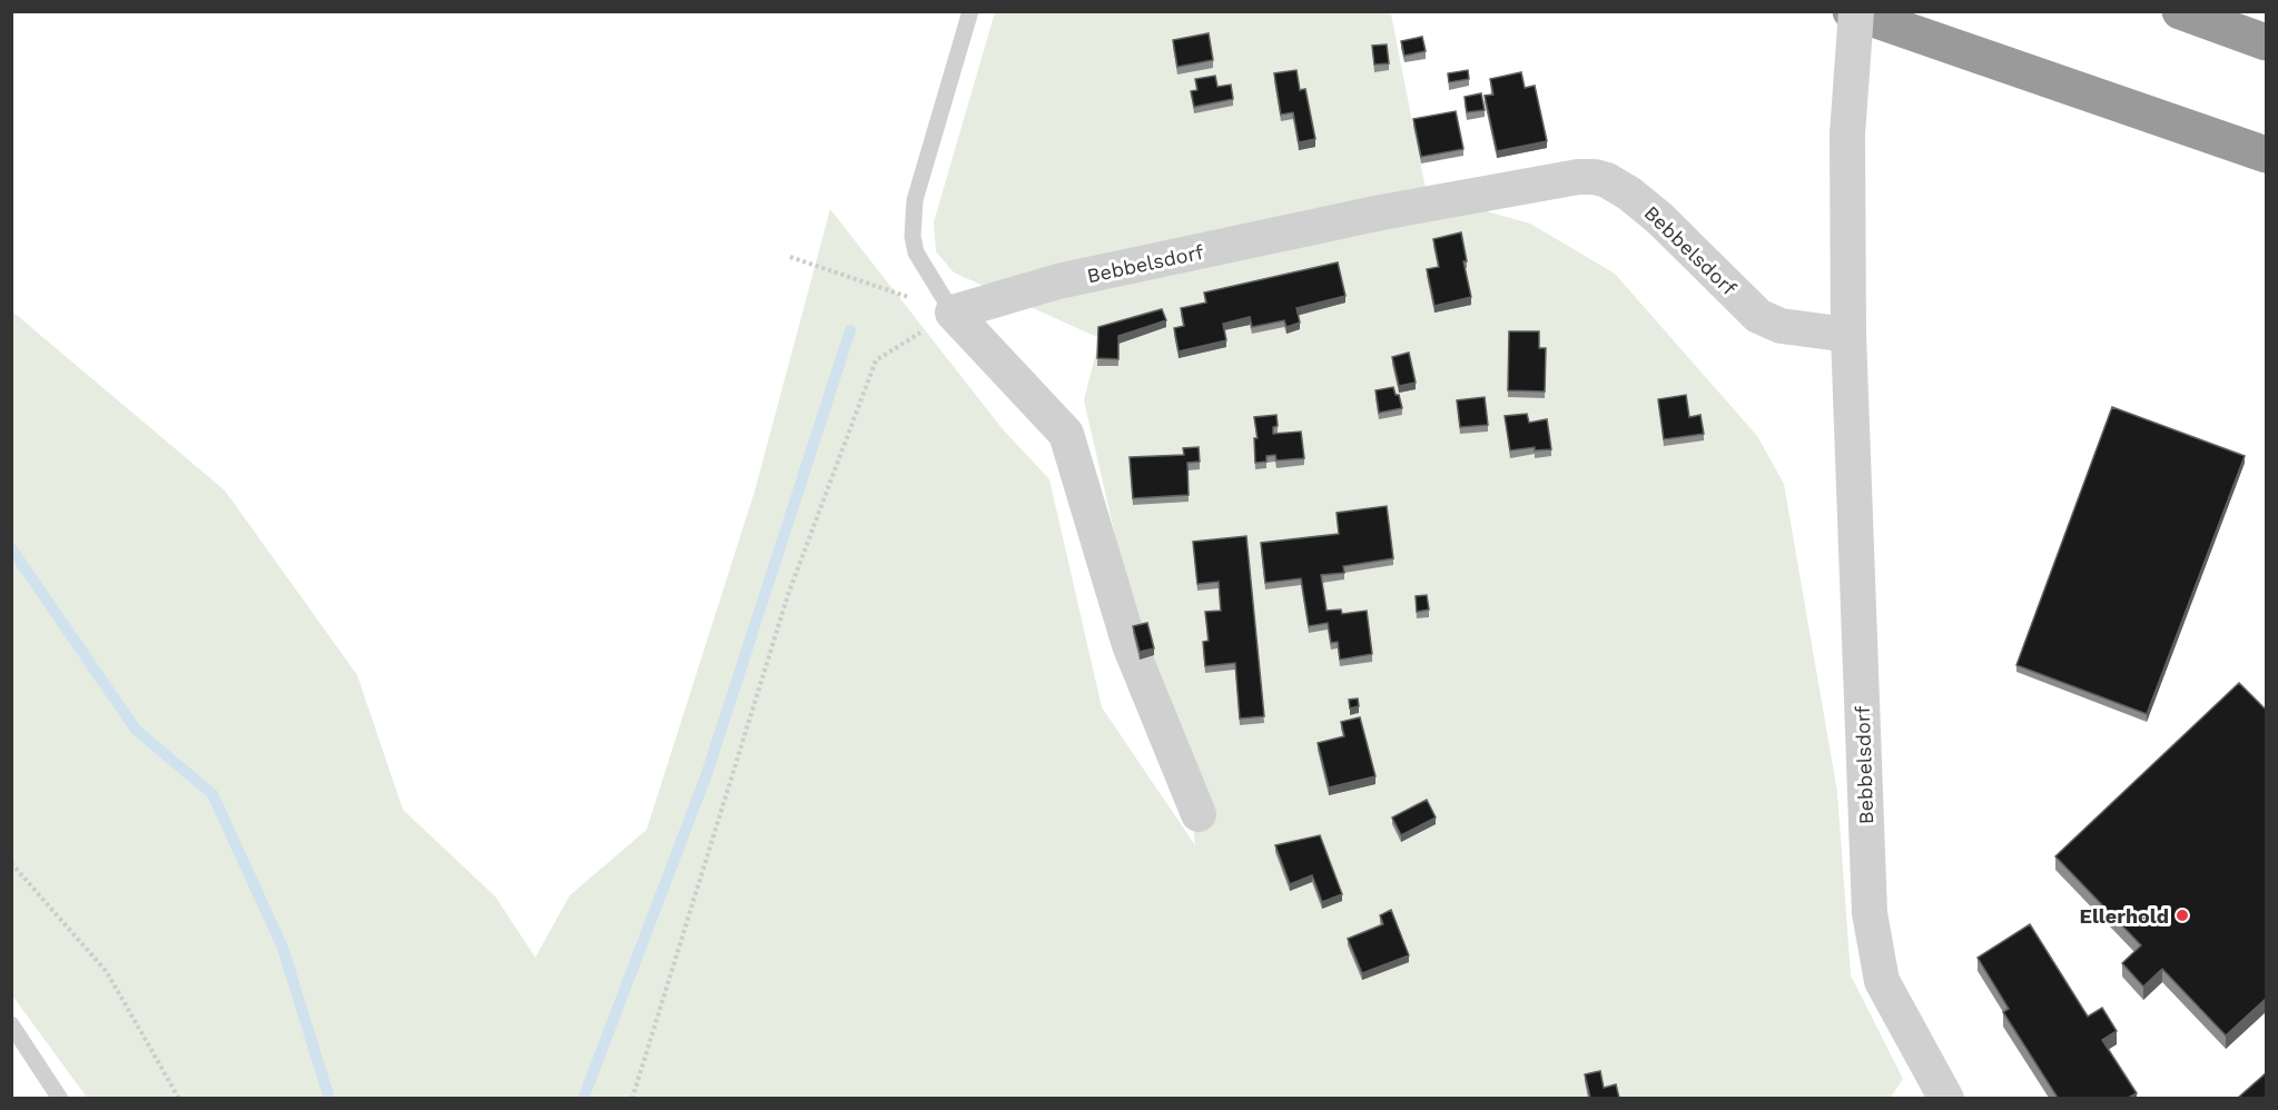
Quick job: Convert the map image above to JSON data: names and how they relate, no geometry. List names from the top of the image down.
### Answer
{
  "streets": {
    "street": ["Bebbelsdorf"]
  },
  "places": ["Ellerhold"]
}
